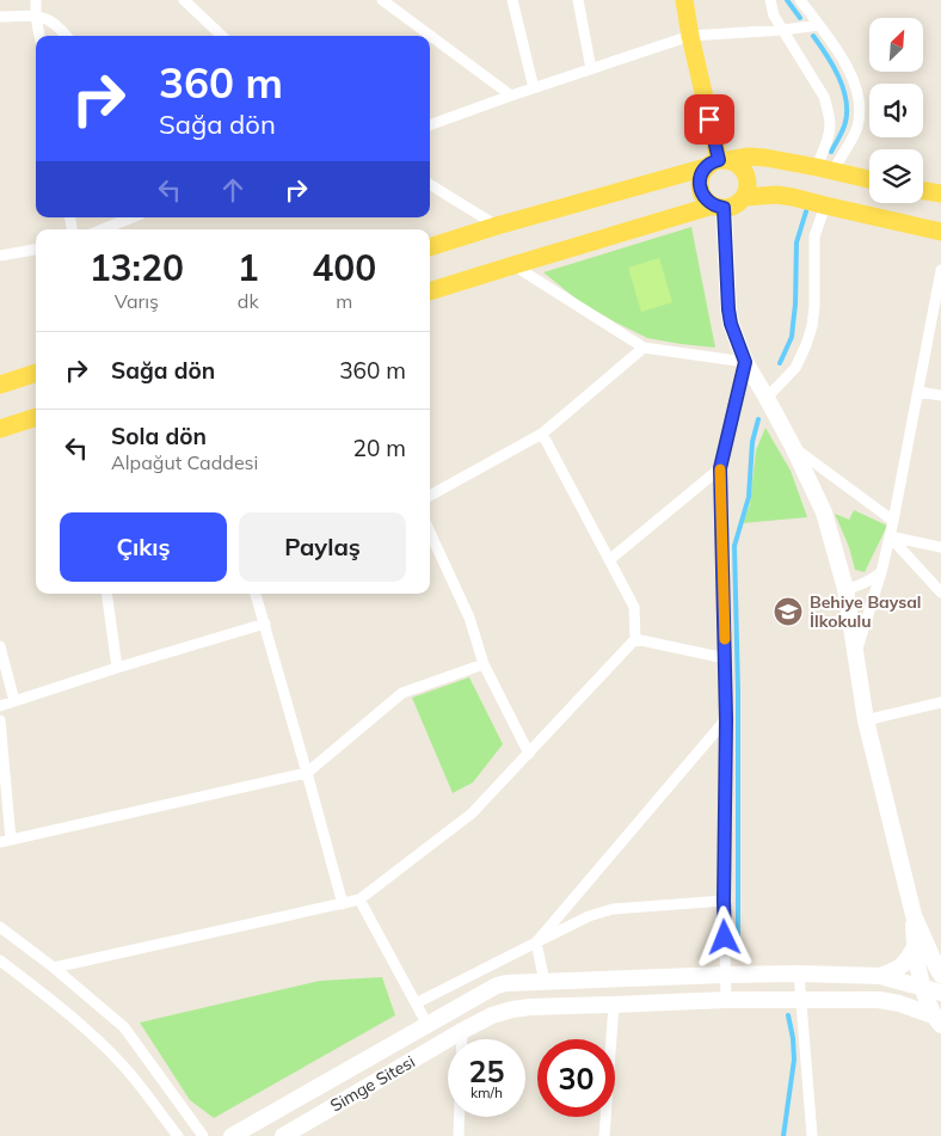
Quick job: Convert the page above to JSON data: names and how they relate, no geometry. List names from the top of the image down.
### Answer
{
  "streets": {
    "main road": ["Simge Sitesi"]
  },
  "places": {
    "school or university": ["Behiye Baysal İlkokulu"]
  },
  "north": "top right",
  "page": {
    "turn": ["360 m", "Sağa dön"],
    "eta": [
      "13:20",
      "Varış",
      "1",
      "dk",
      "400",
      "m"
    ],
    "list": [
      {
        "name": "Sağa dön",
        "value": "360 m"
      },
      {
        "name": "Sola dön",
        "note": "Alpağut Caddesi",
        "value": "20 m"
      }
    ],
    "buttons": ["Çıkış", "Paylaş"],
    "speed": "25 km/h",
    "limit": "30"
  }
}
